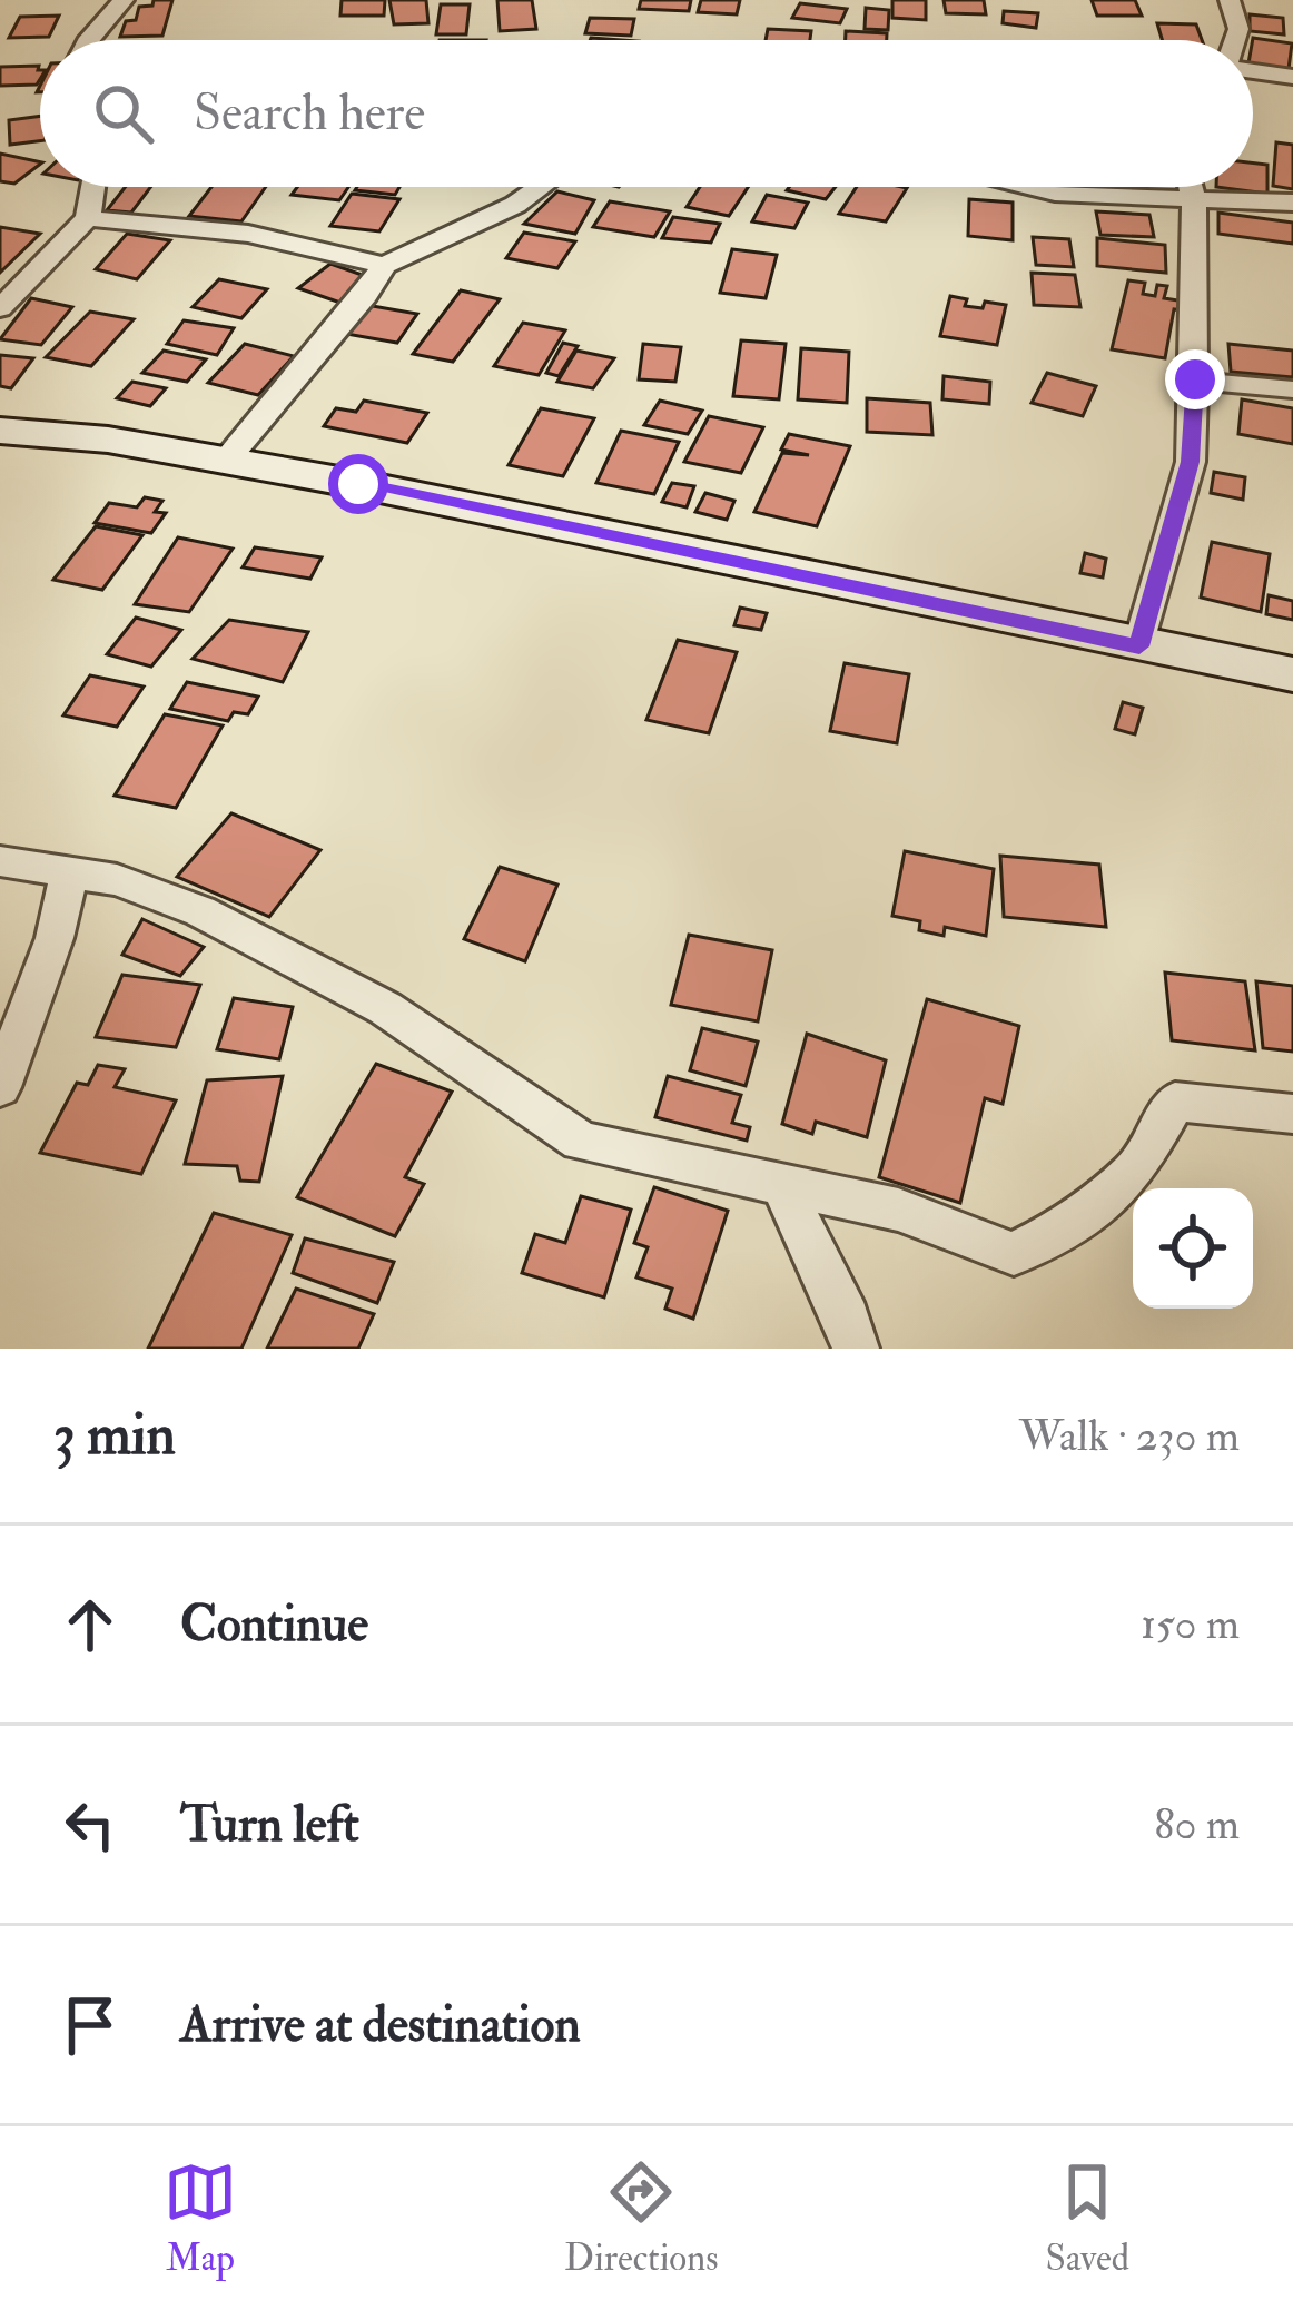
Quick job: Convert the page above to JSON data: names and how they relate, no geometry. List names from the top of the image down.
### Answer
{
  "page": {
    "search": "Search here",
    "heading": ["3 min", "Walk · 230 m"],
    "list": [
      ["Continue", "150 m"],
      ["Turn left", "80 m"],
      "Arrive at destination"
    ],
    "nav": ["Map", "Directions", "Saved"]
  }
}
